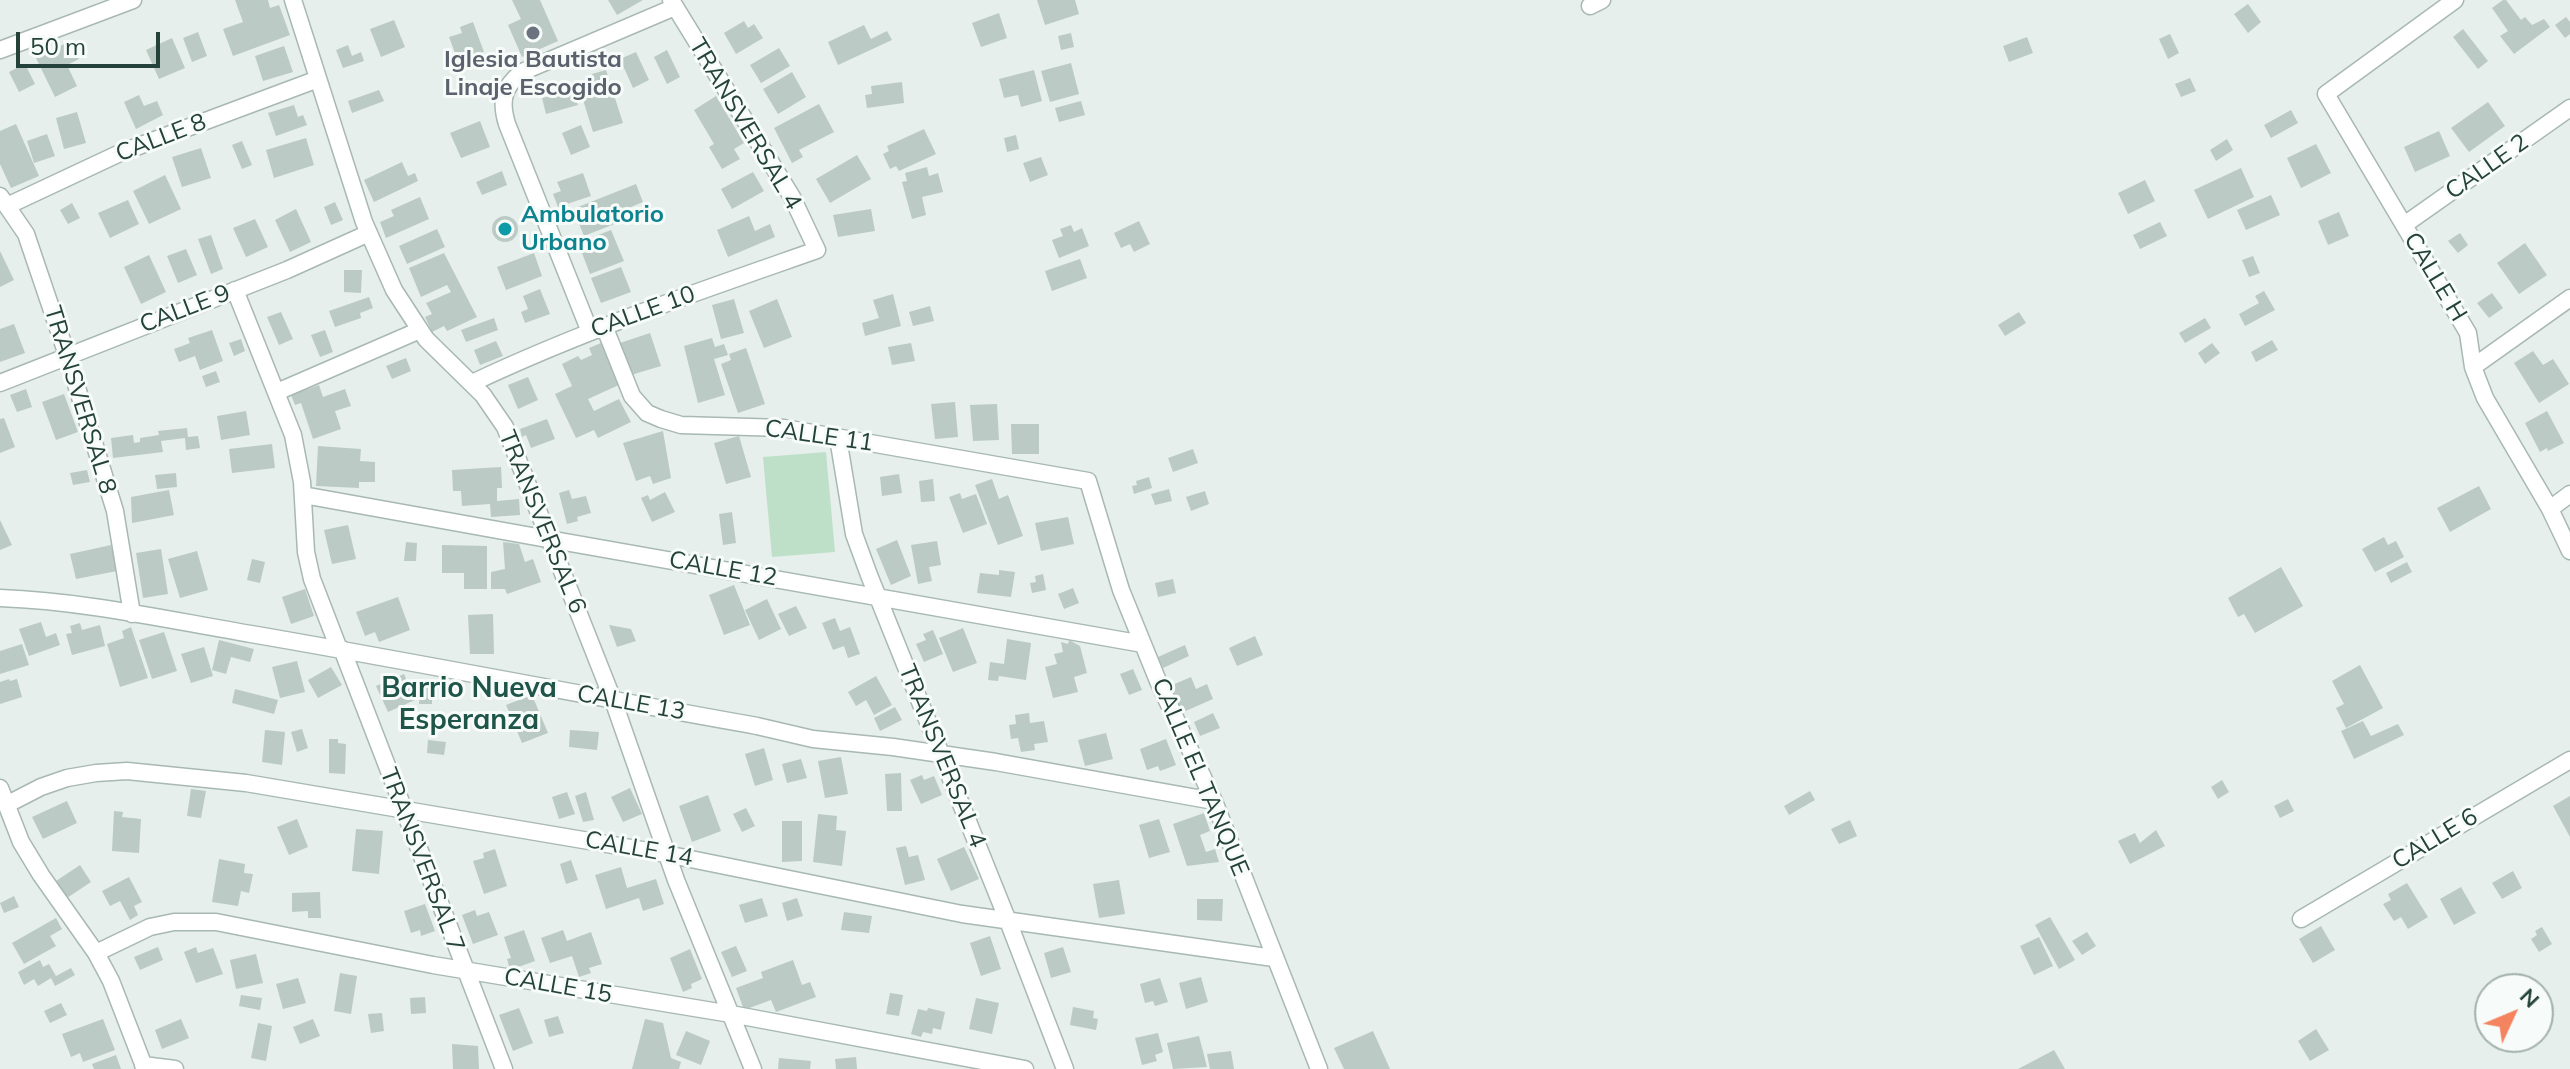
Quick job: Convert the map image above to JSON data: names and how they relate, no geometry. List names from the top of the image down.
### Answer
{
  "streets": {
    "street": [
      "TRANSVERSAL 4",
      "CALLE 8",
      "CALLE 2",
      "CALLE H",
      "CALLE 9",
      "CALLE 10",
      "TRANSVERSAL 8",
      "CALLE 11",
      "TRANSVERSAL 6",
      "CALLE 12",
      "CALLE 13",
      "CALLE EL TANQUE",
      "CALLE 6",
      "CALLE 14",
      "TRANSVERSAL 7",
      "CALLE 15"
    ]
  },
  "crossings": [
    ["TRANSVERSAL 4", "CALLE 10"],
    ["TRANSVERSAL 4", "CALLE 11"],
    ["TRANSVERSAL 4", "CALLE 12"],
    ["TRANSVERSAL 4", "CALLE 13"],
    ["TRANSVERSAL 4", "CALLE 14"],
    ["CALLE 8", "TRANSVERSAL 8"],
    ["CALLE 8", "TRANSVERSAL 6"],
    ["CALLE 2", "CALLE H"],
    ["CALLE 9", "TRANSVERSAL 8"],
    ["CALLE 9", "TRANSVERSAL 6"],
    ["CALLE 9", "TRANSVERSAL 7"],
    ["CALLE 10", "CALLE 11"],
    ["CALLE 10", "TRANSVERSAL 6"],
    ["TRANSVERSAL 8", "CALLE 13"],
    ["CALLE 11", "CALLE EL TANQUE"],
    ["TRANSVERSAL 6", "CALLE 12"],
    ["TRANSVERSAL 6", "CALLE 13"],
    ["TRANSVERSAL 6", "CALLE 14"],
    ["TRANSVERSAL 6", "CALLE 15"],
    ["CALLE 12", "CALLE EL TANQUE"],
    ["CALLE 12", "TRANSVERSAL 7"],
    ["CALLE 13", "CALLE EL TANQUE"],
    ["CALLE 13", "TRANSVERSAL 7"],
    ["CALLE EL TANQUE", "CALLE 14"],
    ["CALLE 14", "TRANSVERSAL 7"],
    ["TRANSVERSAL 7", "CALLE 15"]
  ],
  "districts": ["Barrio Nueva Esperanza"],
  "places": ["Iglesia Bautista Linaje Escogido", "Ambulatorio Urbano"],
  "scale_bar": "50 m",
  "north": "top right"
}
